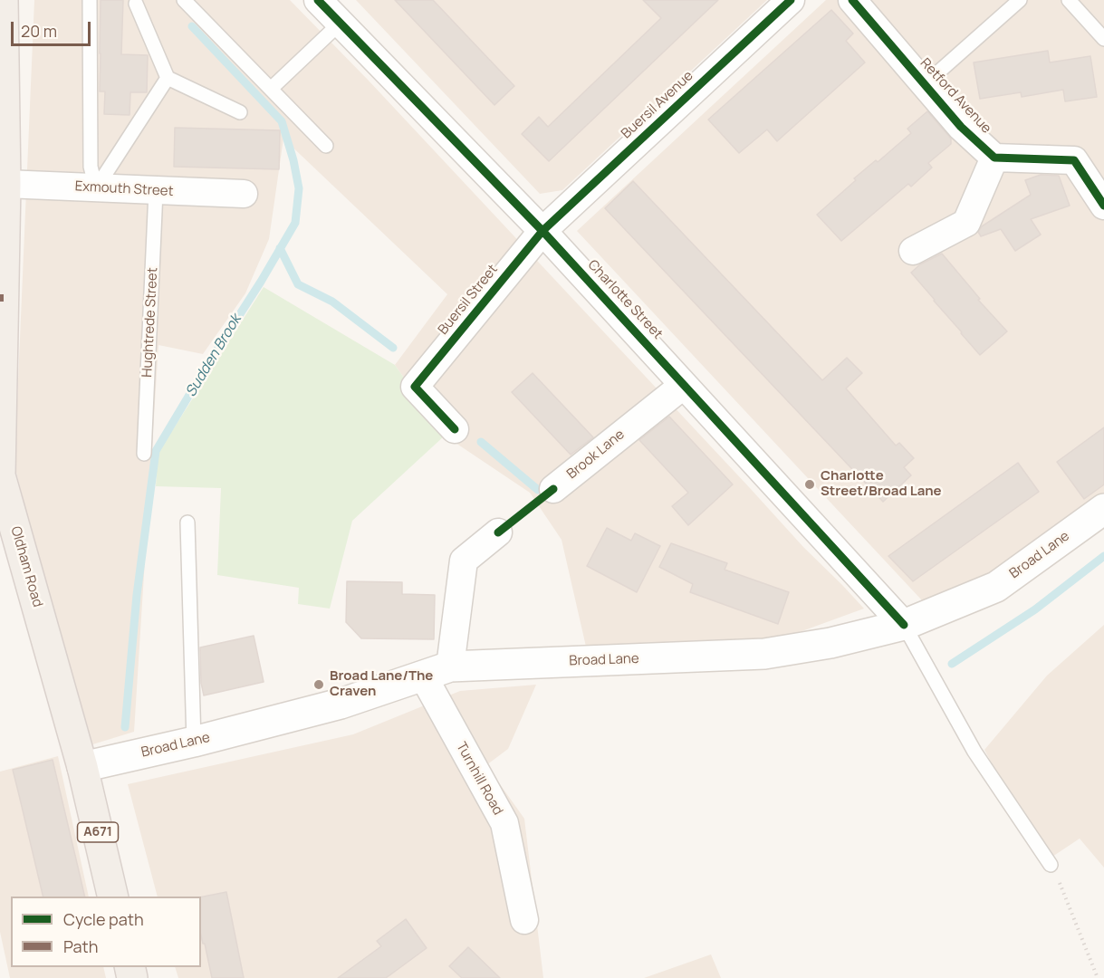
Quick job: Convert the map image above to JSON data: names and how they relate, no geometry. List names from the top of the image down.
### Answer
{
  "streets": {
    "main road": ["Broad Lane", "Oldham Road", "A671"],
    "street": [
      "Retford Avenue",
      "Buersil Avenue",
      "Exmouth Street",
      "Buersil Street",
      "Charlotte Street",
      "Brook Lane",
      "Turnhill Road"
    ],
    "lane": ["Hughtrede Street"]
  },
  "crossings": [
    ["Buersil Avenue", "Buersil Street"],
    ["Buersil Avenue", "Charlotte Street"],
    ["Exmouth Street", "Hughtrede Street"],
    ["Exmouth Street", "Oldham Road"],
    ["Buersil Street", "Charlotte Street"],
    ["Charlotte Street", "Brook Lane"],
    ["Charlotte Street", "Broad Lane"],
    ["Broad Lane", "Oldham Road"],
    ["Broad Lane", "Turnhill Road"]
  ],
  "water": ["Sudden Brook"],
  "places": ["Charlotte Street/Broad Lane", "Broad Lane/The Craven"],
  "legend": ["Cycle path", "Path"],
  "scale_bar": "20 m"
}
